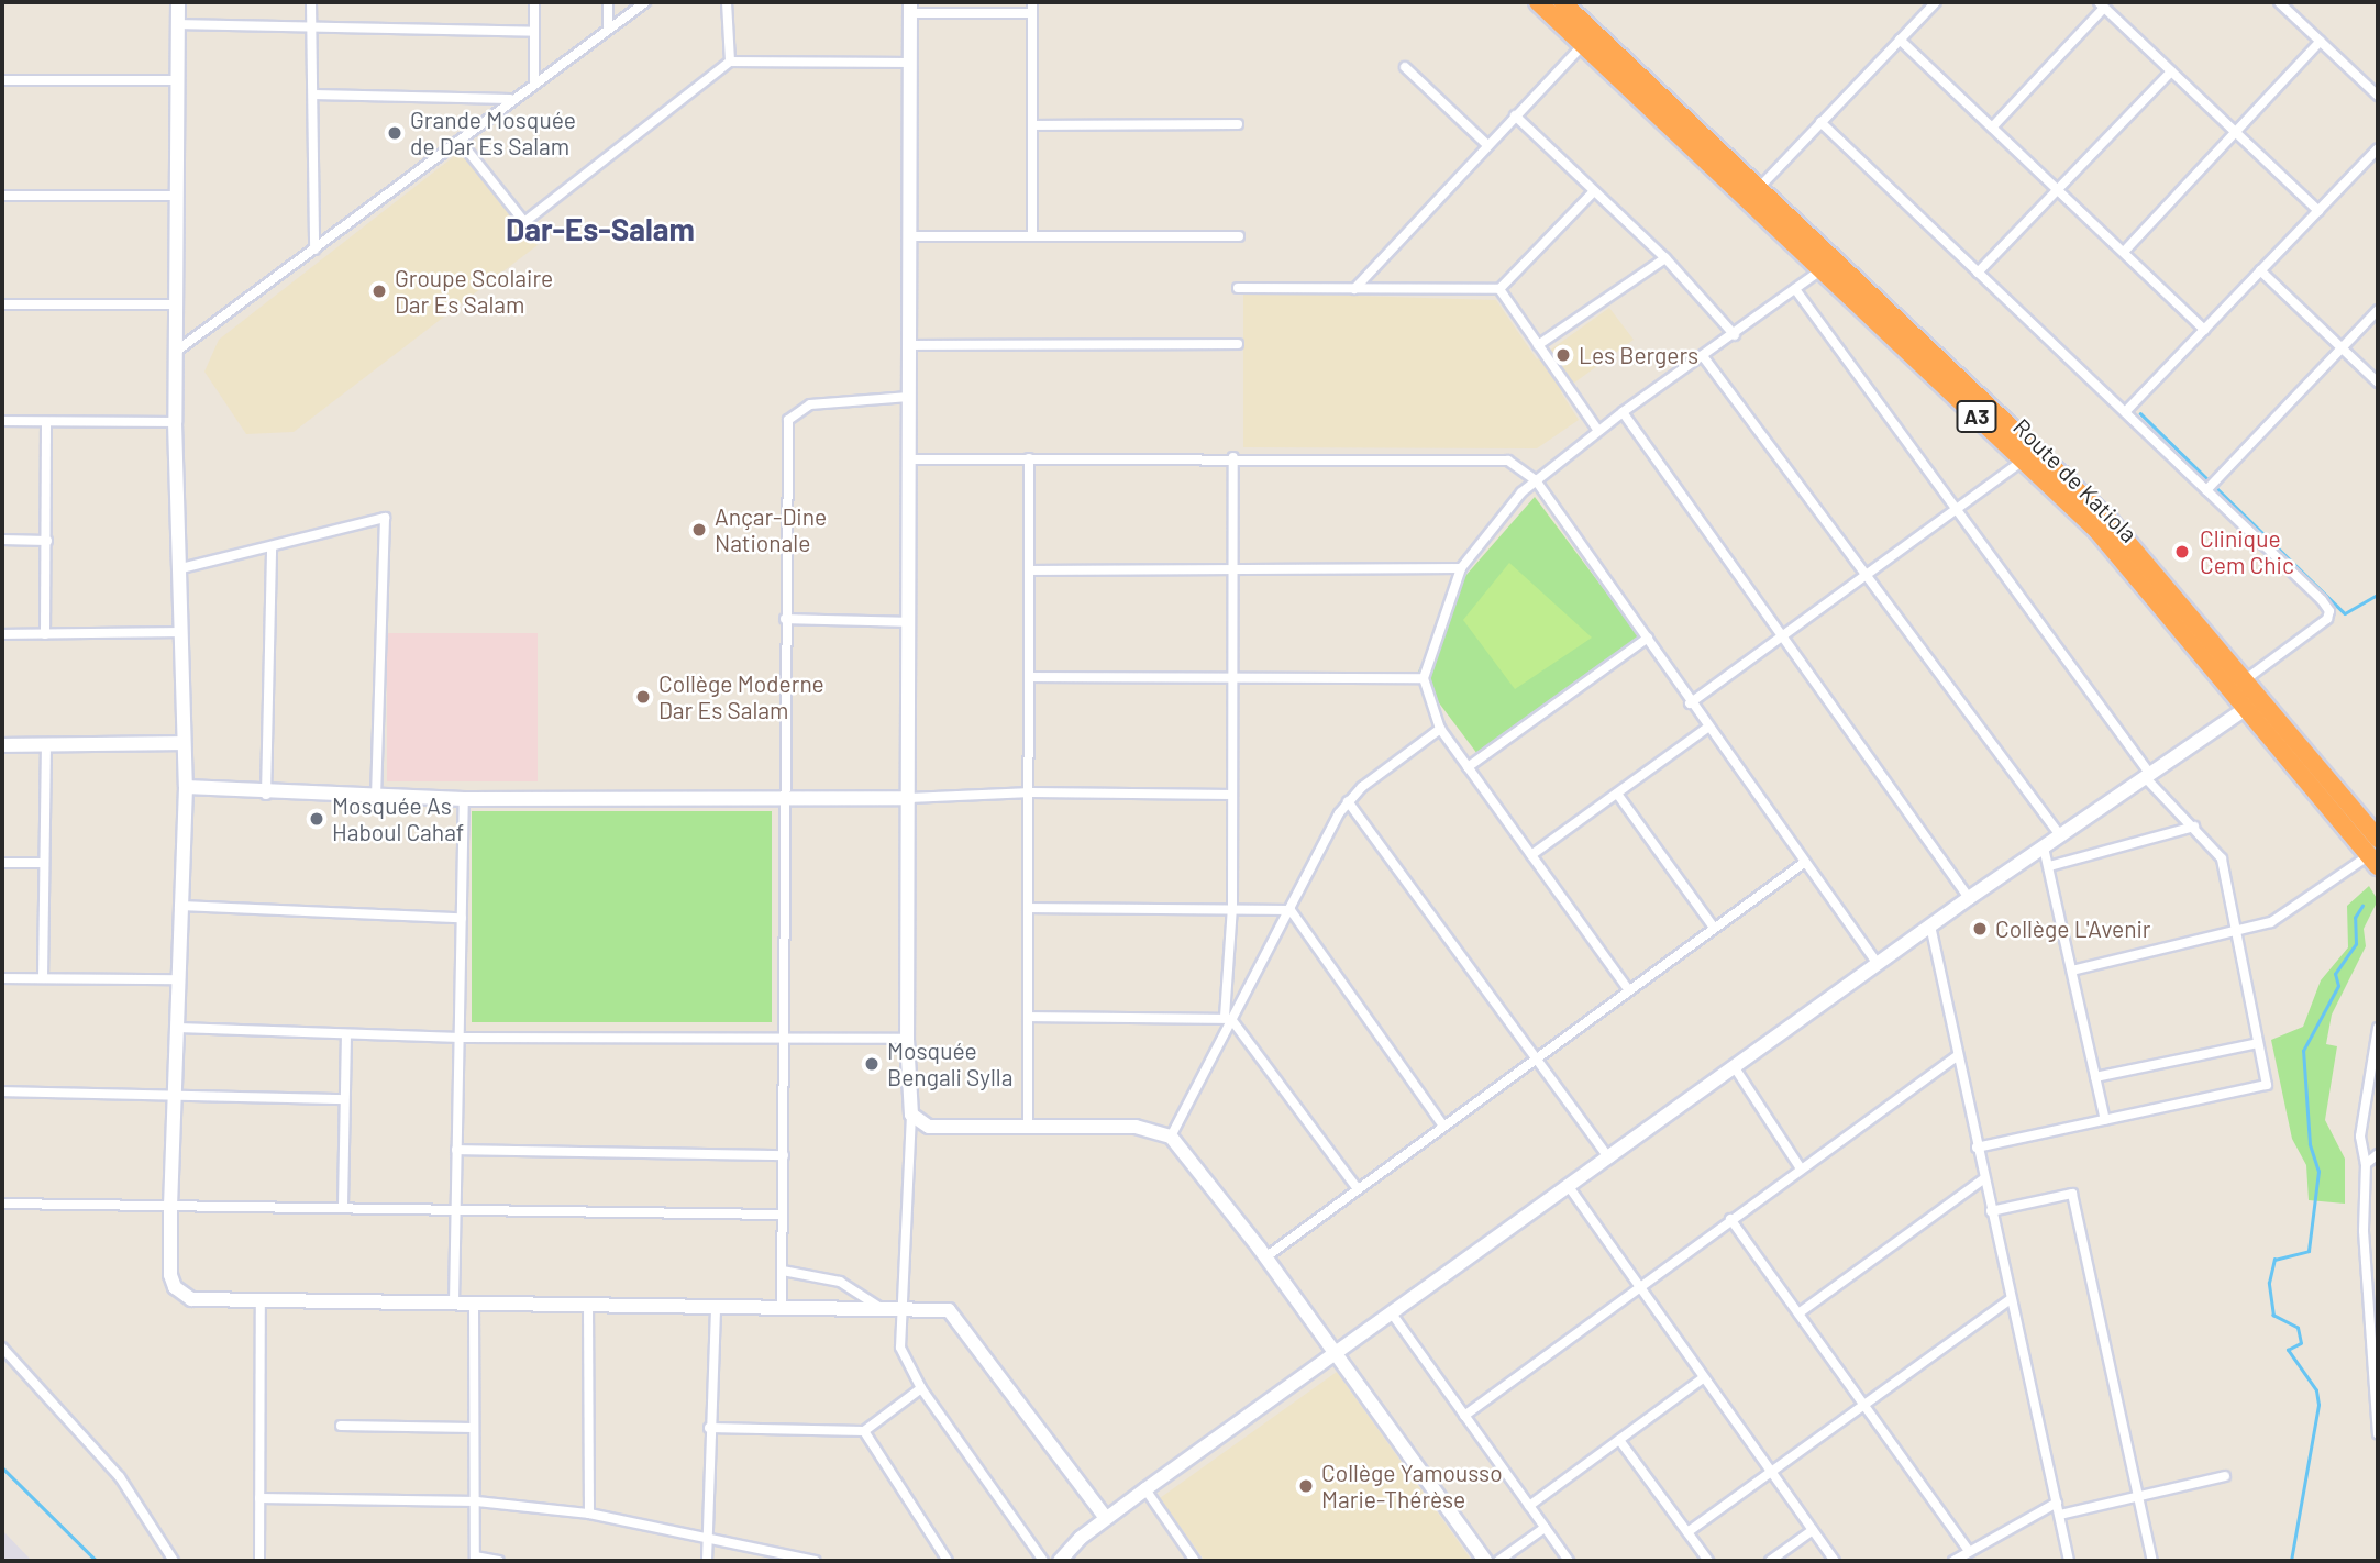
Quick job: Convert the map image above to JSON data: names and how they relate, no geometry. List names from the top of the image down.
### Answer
{
  "streets": {
    "highway": ["A3", "Route de Katiola"]
  },
  "districts": ["Dar-Es-Salam"],
  "places": [
    "Grande Mosquée de Dar Es Salam",
    "Groupe Scolaire Dar Es Salam",
    "Les Bergers",
    "Ançar-Dine Nationale",
    "Clinique Cem Chic",
    "Collège Moderne Dar Es Salam",
    "Mosquée As Haboul Cahaf",
    "Collège L'Avenir",
    "Mosquée Bengali Sylla",
    "Collège Yamousso Marie-Thérèse"
  ]
}
